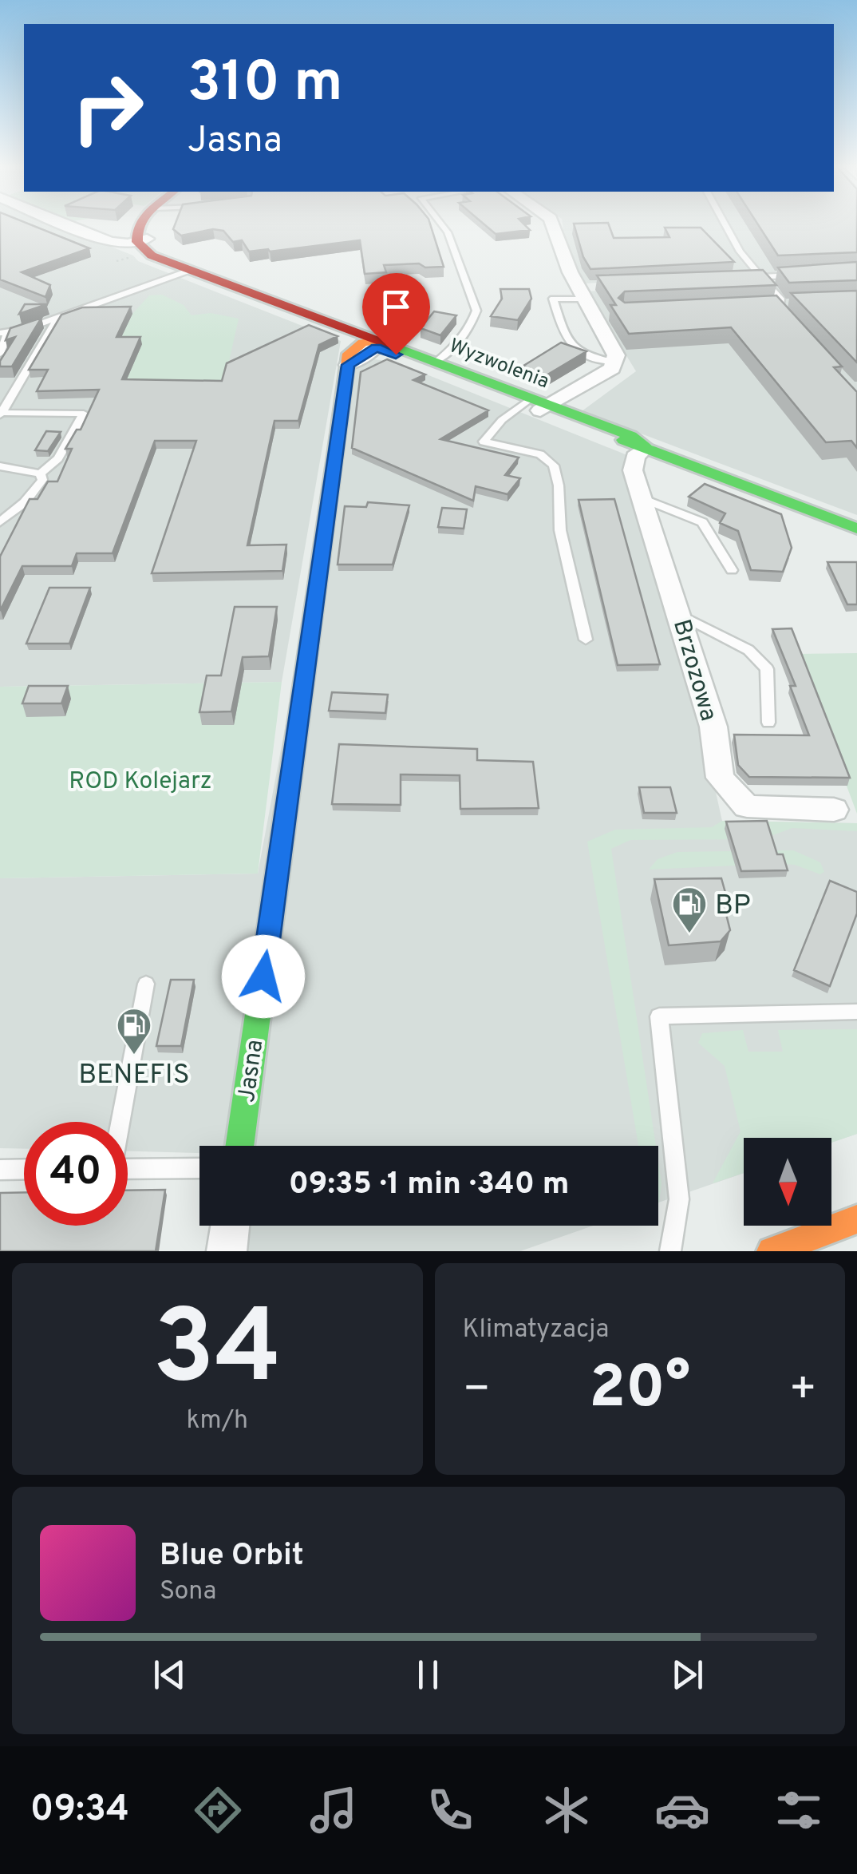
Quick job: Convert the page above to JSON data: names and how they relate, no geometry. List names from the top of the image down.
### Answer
{
  "streets": {
    "street": ["Wyzwolenia", "Brzozowa", "Jasna"]
  },
  "crossings": [
    ["Wyzwolenia", "Brzozowa"],
    ["Wyzwolenia", "Jasna"]
  ],
  "parks": ["ROD Kolejarz"],
  "places": {
    "fuel station": ["BP", "BENEFIS"]
  },
  "north": "bottom",
  "page": {
    "turn": ["310 m", "Jasna"],
    "limit": "40",
    "trip": "09:35 · 1 min · 340 m",
    "tile": [
      ["34", "km/h"],
      "Klimatyzacja"
    ],
    "heat": ["−", "20°", "+"],
    "song": ["Blue Orbit", "Sona"],
    "tabs": "09:34"
  }
}
